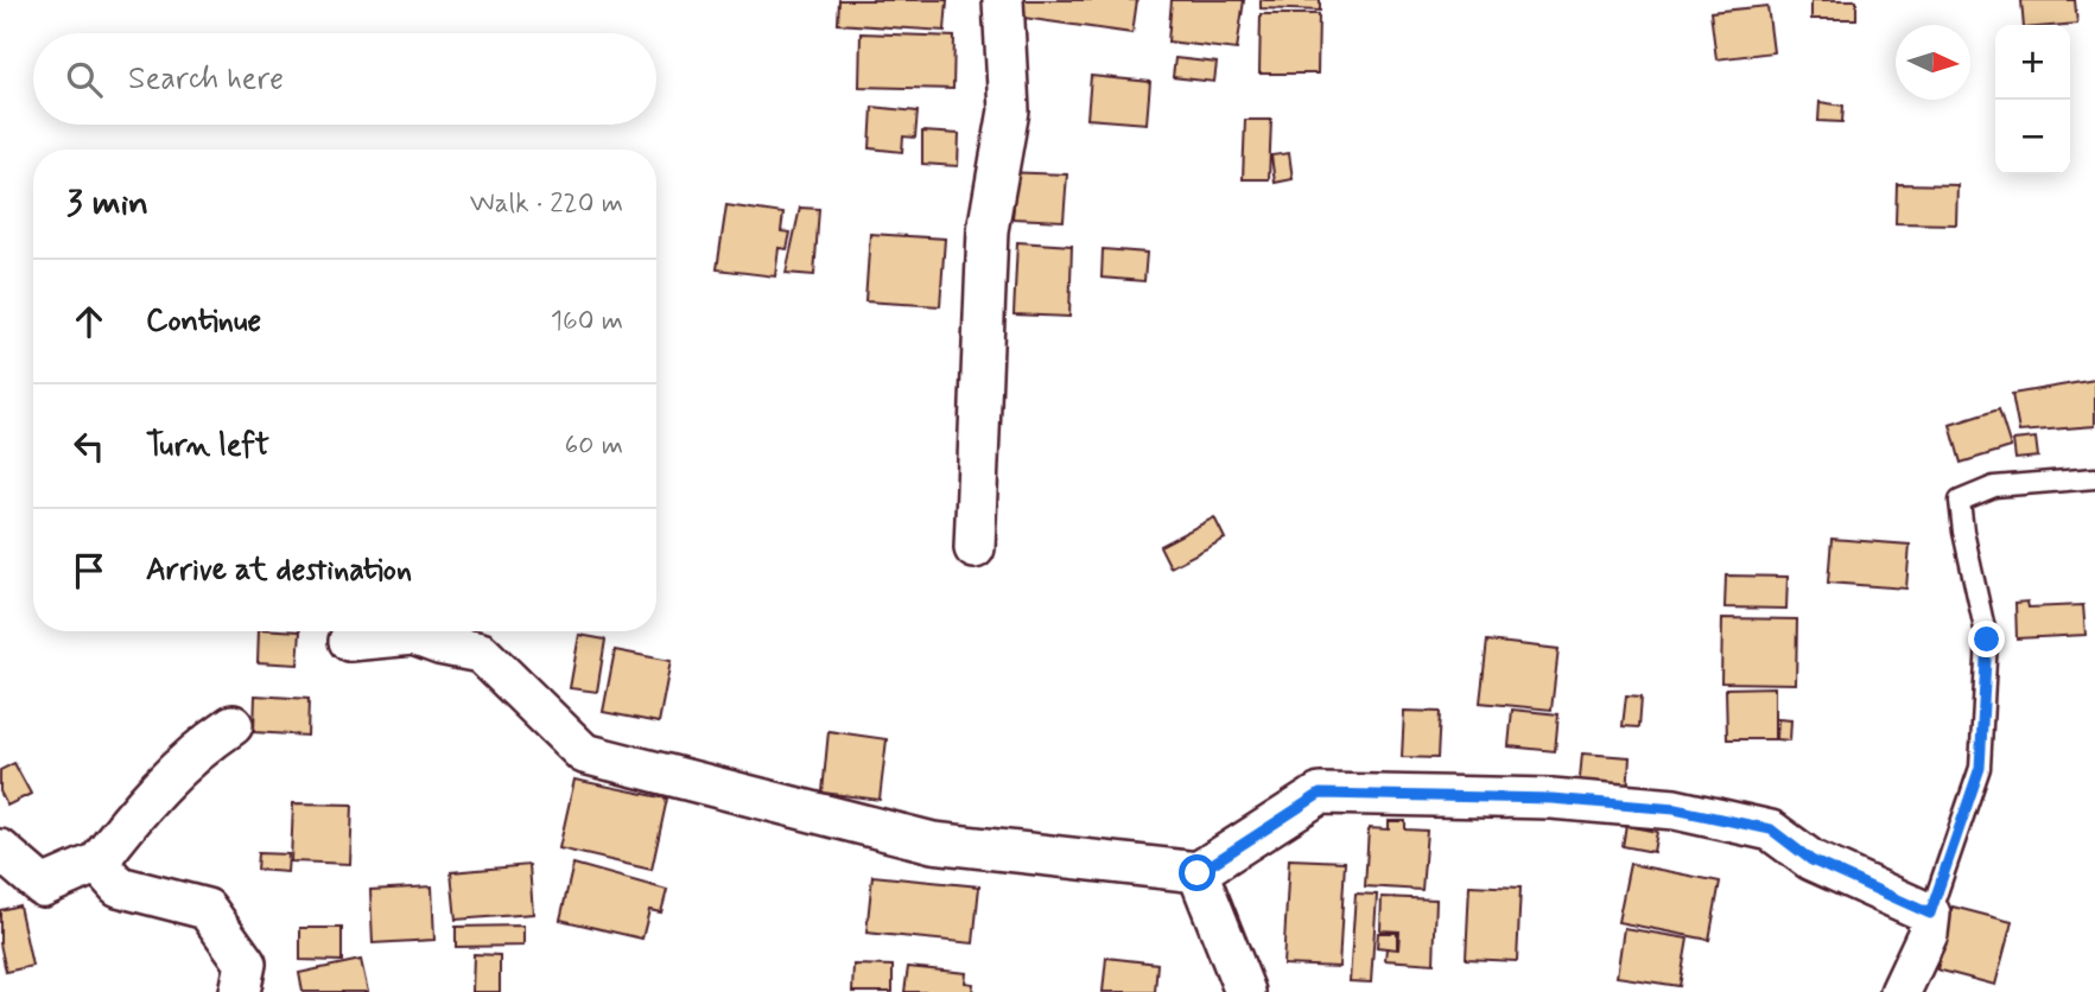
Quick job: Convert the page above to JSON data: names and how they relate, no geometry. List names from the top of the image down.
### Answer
{
  "north": "right",
  "page": {
    "map_buttons": ["+", "−"],
    "search": "Search here",
    "heading": ["3 min", "Walk · 220 m"],
    "list": [
      ["Continue", "160 m"],
      ["Turn left", "60 m"],
      "Arrive at destination"
    ]
  }
}
